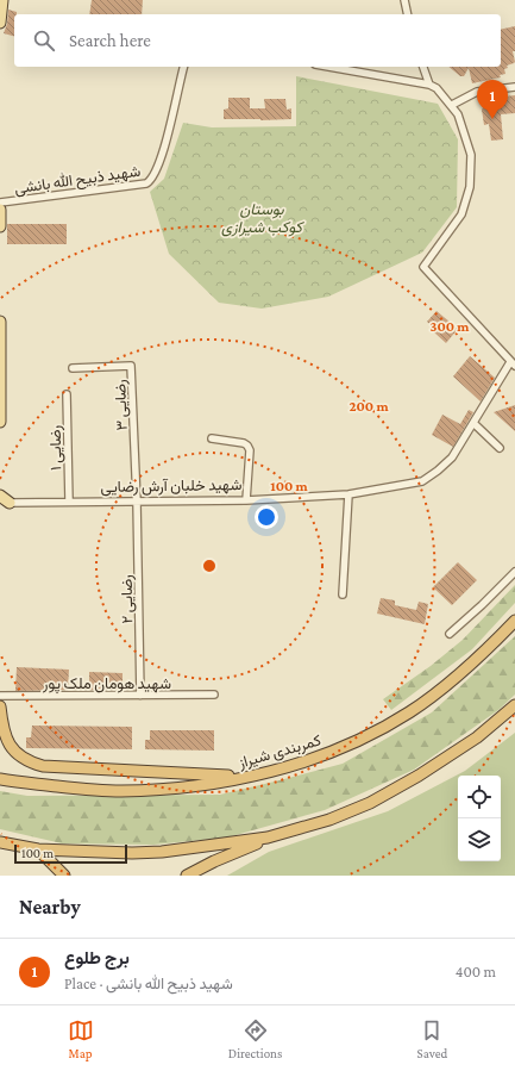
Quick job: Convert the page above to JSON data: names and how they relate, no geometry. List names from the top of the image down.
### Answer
{
  "streets": {
    "highway": ["کمربندی شیراز"],
    "street": [
      "شهید ذبیح الله بانشی",
      "رضایی ۳",
      "رضایی ۱",
      "شهید خلبان آرش رضایی",
      "رضایی ۲",
      "شهید هومان ملک پور"
    ]
  },
  "crossings": [
    ["رضایی ۳", "شهید خلبان آرش رضایی"],
    ["رضایی ۳", "رضایی ۲"],
    ["رضایی ۱", "شهید خلبان آرش رضایی"],
    ["شهید خلبان آرش رضایی", "رضایی ۲"],
    ["رضایی ۲", "شهید هومان ملک پور"]
  ],
  "parks": ["بوستان کوکب شیرازی"],
  "scale_bar": "100 m",
  "page": {
    "search": "Search here",
    "pins": "1",
    "scale": "100 m",
    "heading": "Nearby",
    "list": [
      {
        "mark": "1",
        "name": "برج طلوع",
        "note": "Place · شهید ذبیح الله بانشی",
        "value": "400 m"
      }
    ],
    "nav": ["Map", "Directions", "Saved"]
  },
  "rings": ["300 m", "200 m", "100 m"]
}
